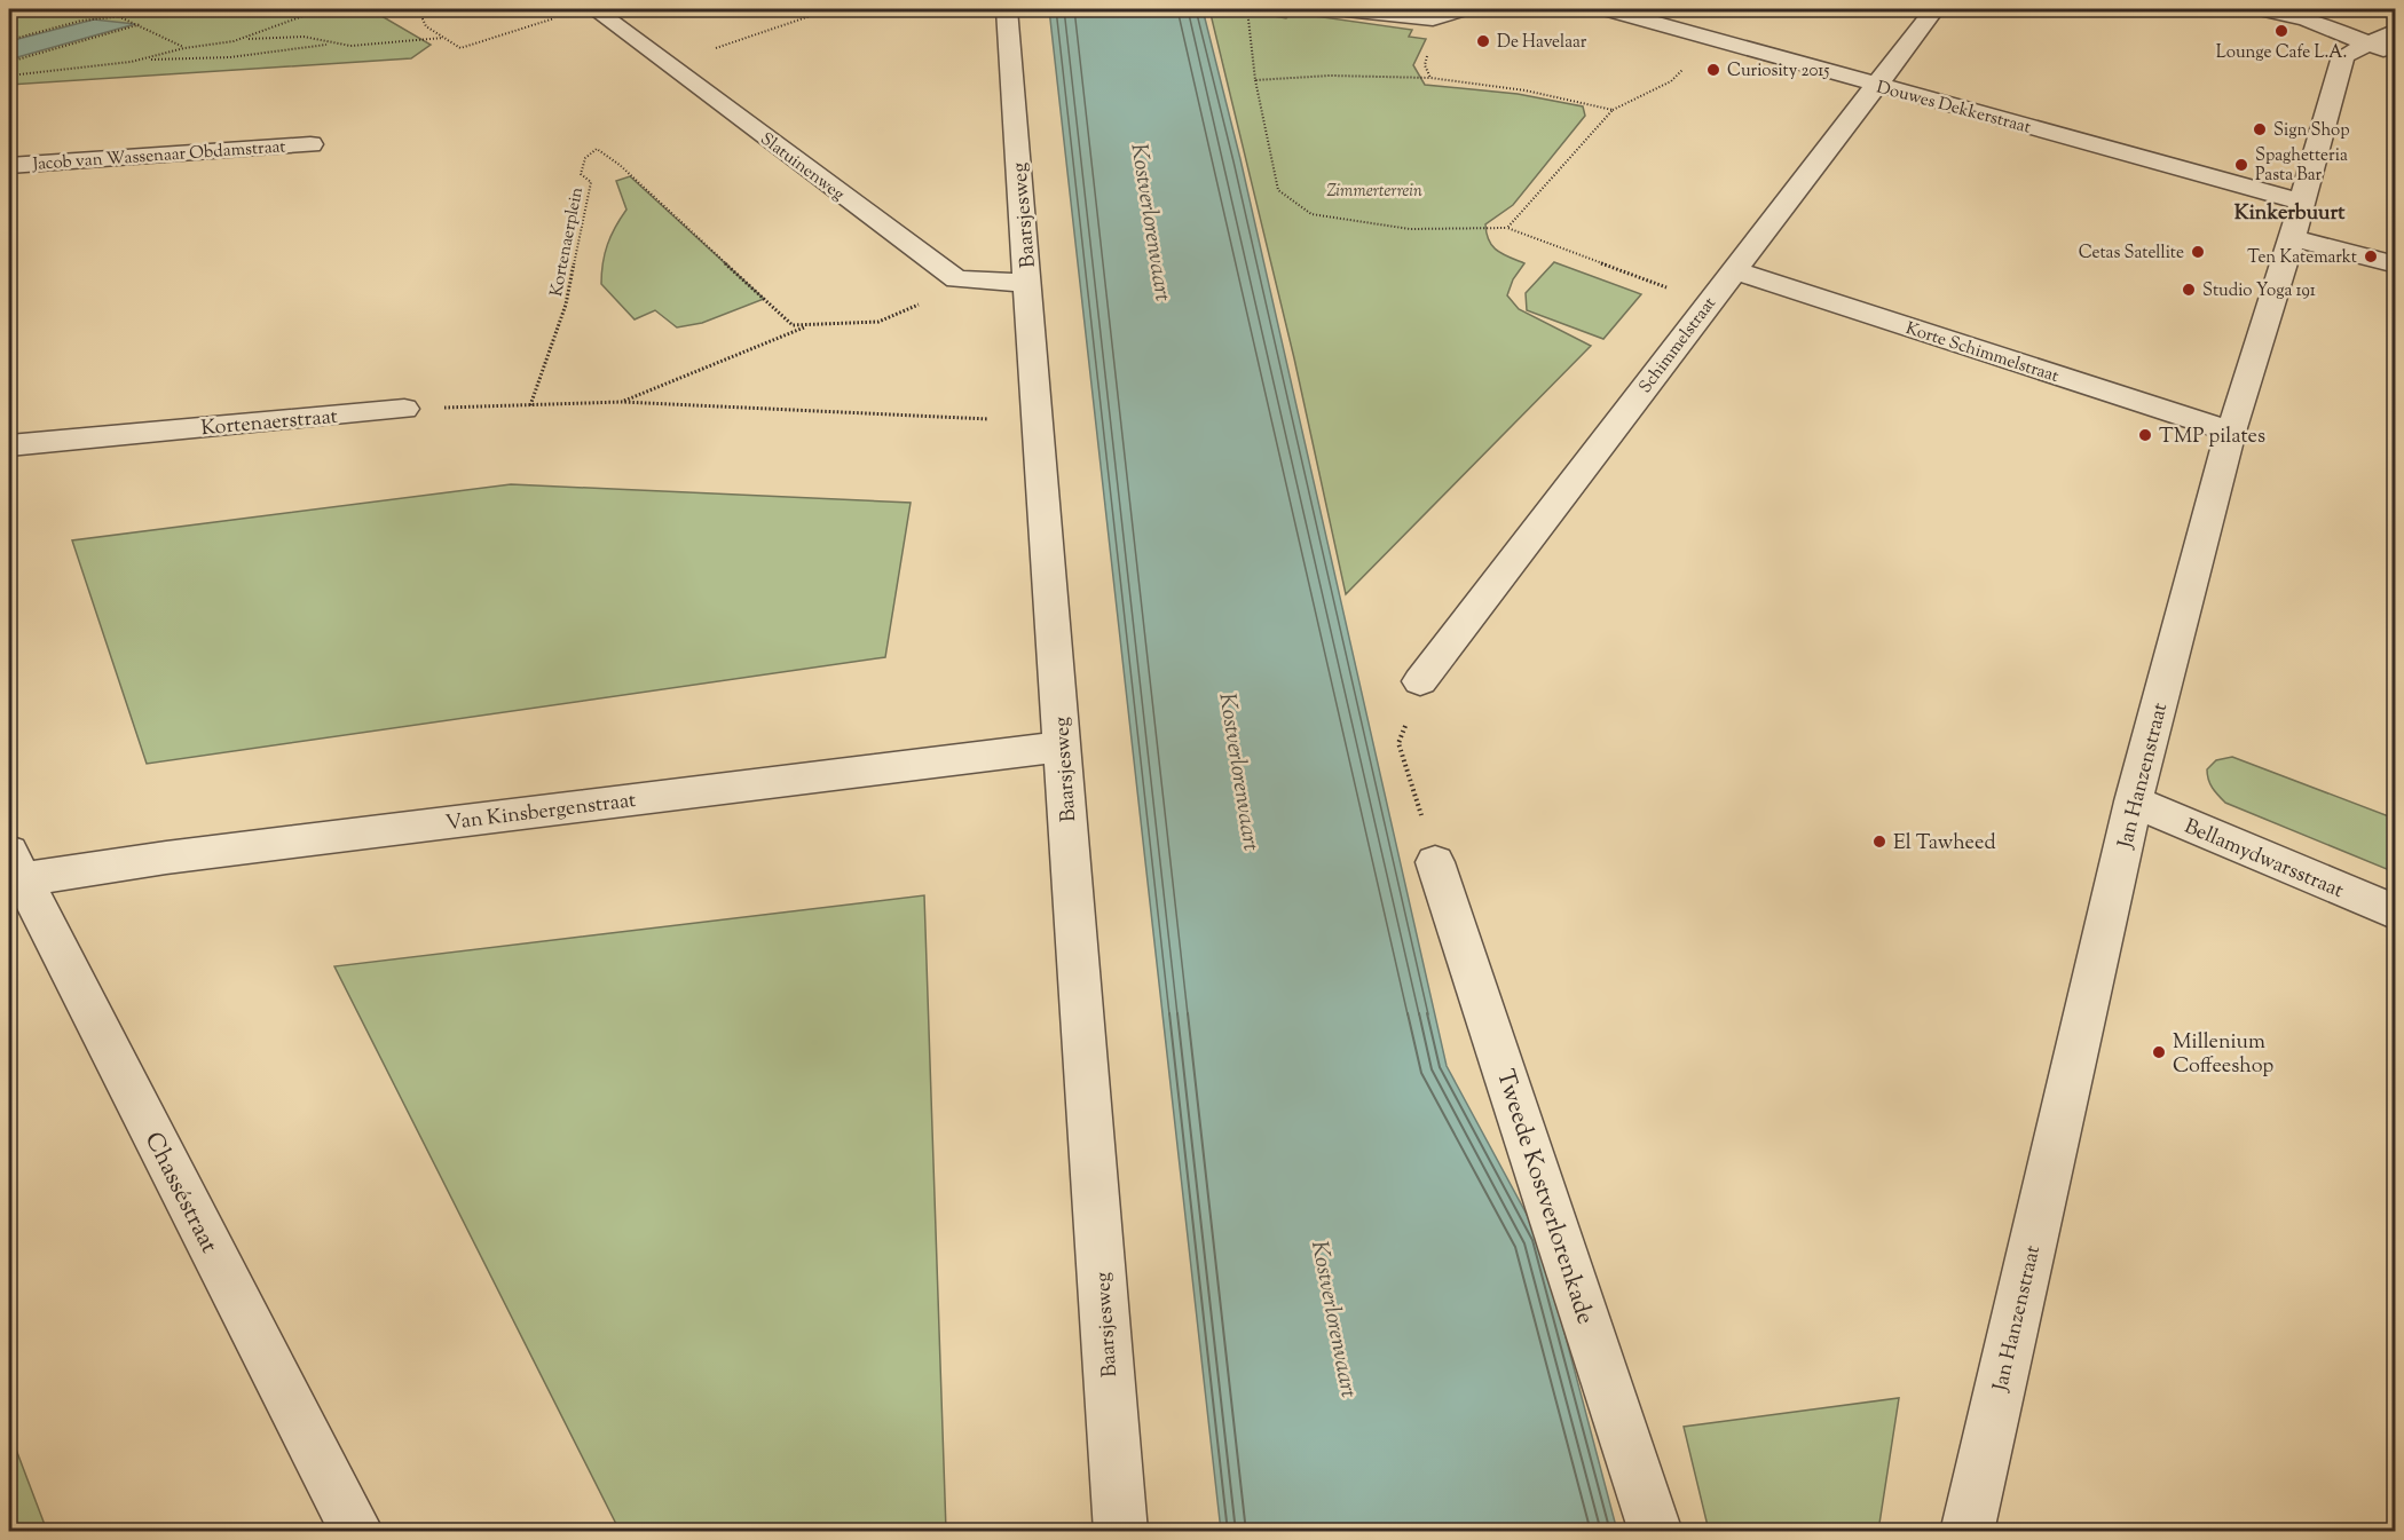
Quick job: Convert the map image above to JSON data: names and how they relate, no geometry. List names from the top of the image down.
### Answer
{
  "streets": {
    "street": [
      "Douwes Dekkerstraat",
      "Jacob van Wassenaar Obdamstraat",
      "Slatuinenweg",
      "Baarsjesweg",
      "Schimmelstraat",
      "Korte Schimmelstraat",
      "Kortenaerstraat",
      "Jan Hanzenstraat",
      "Van Kinsbergenstraat",
      "Bellamydwarsstraat",
      "Chasséstraat",
      "Tweede Kostverlorenkade"
    ],
    "path": ["Kortenaerplein"]
  },
  "crossings": [
    ["Douwes Dekkerstraat", "Schimmelstraat"],
    ["Douwes Dekkerstraat", "Jan Hanzenstraat"],
    ["Slatuinenweg", "Kortenaerplein"],
    ["Baarsjesweg", "Kortenaerplein"],
    ["Baarsjesweg", "Van Kinsbergenstraat"],
    ["Schimmelstraat", "Korte Schimmelstraat"],
    ["Korte Schimmelstraat", "Jan Hanzenstraat"],
    ["Jan Hanzenstraat", "Bellamydwarsstraat"],
    ["Van Kinsbergenstraat", "Chasséstraat"]
  ],
  "districts": ["Kinkerbuurt"],
  "water": ["Kostverlorenvaart"],
  "parks": ["Zimmerterrein"],
  "places": [
    "Lounge Cafe L.A.",
    "De Havelaar",
    "Curiosity 2015",
    "Sign Shop",
    "Spaghetteria Pasta Bar",
    "Cetas Satellite",
    "Ten Katemarkt",
    "Studio Yoga 191",
    "TMP pilates",
    "El Tawheed",
    "Millenium Coffeeshop"
  ]
}
